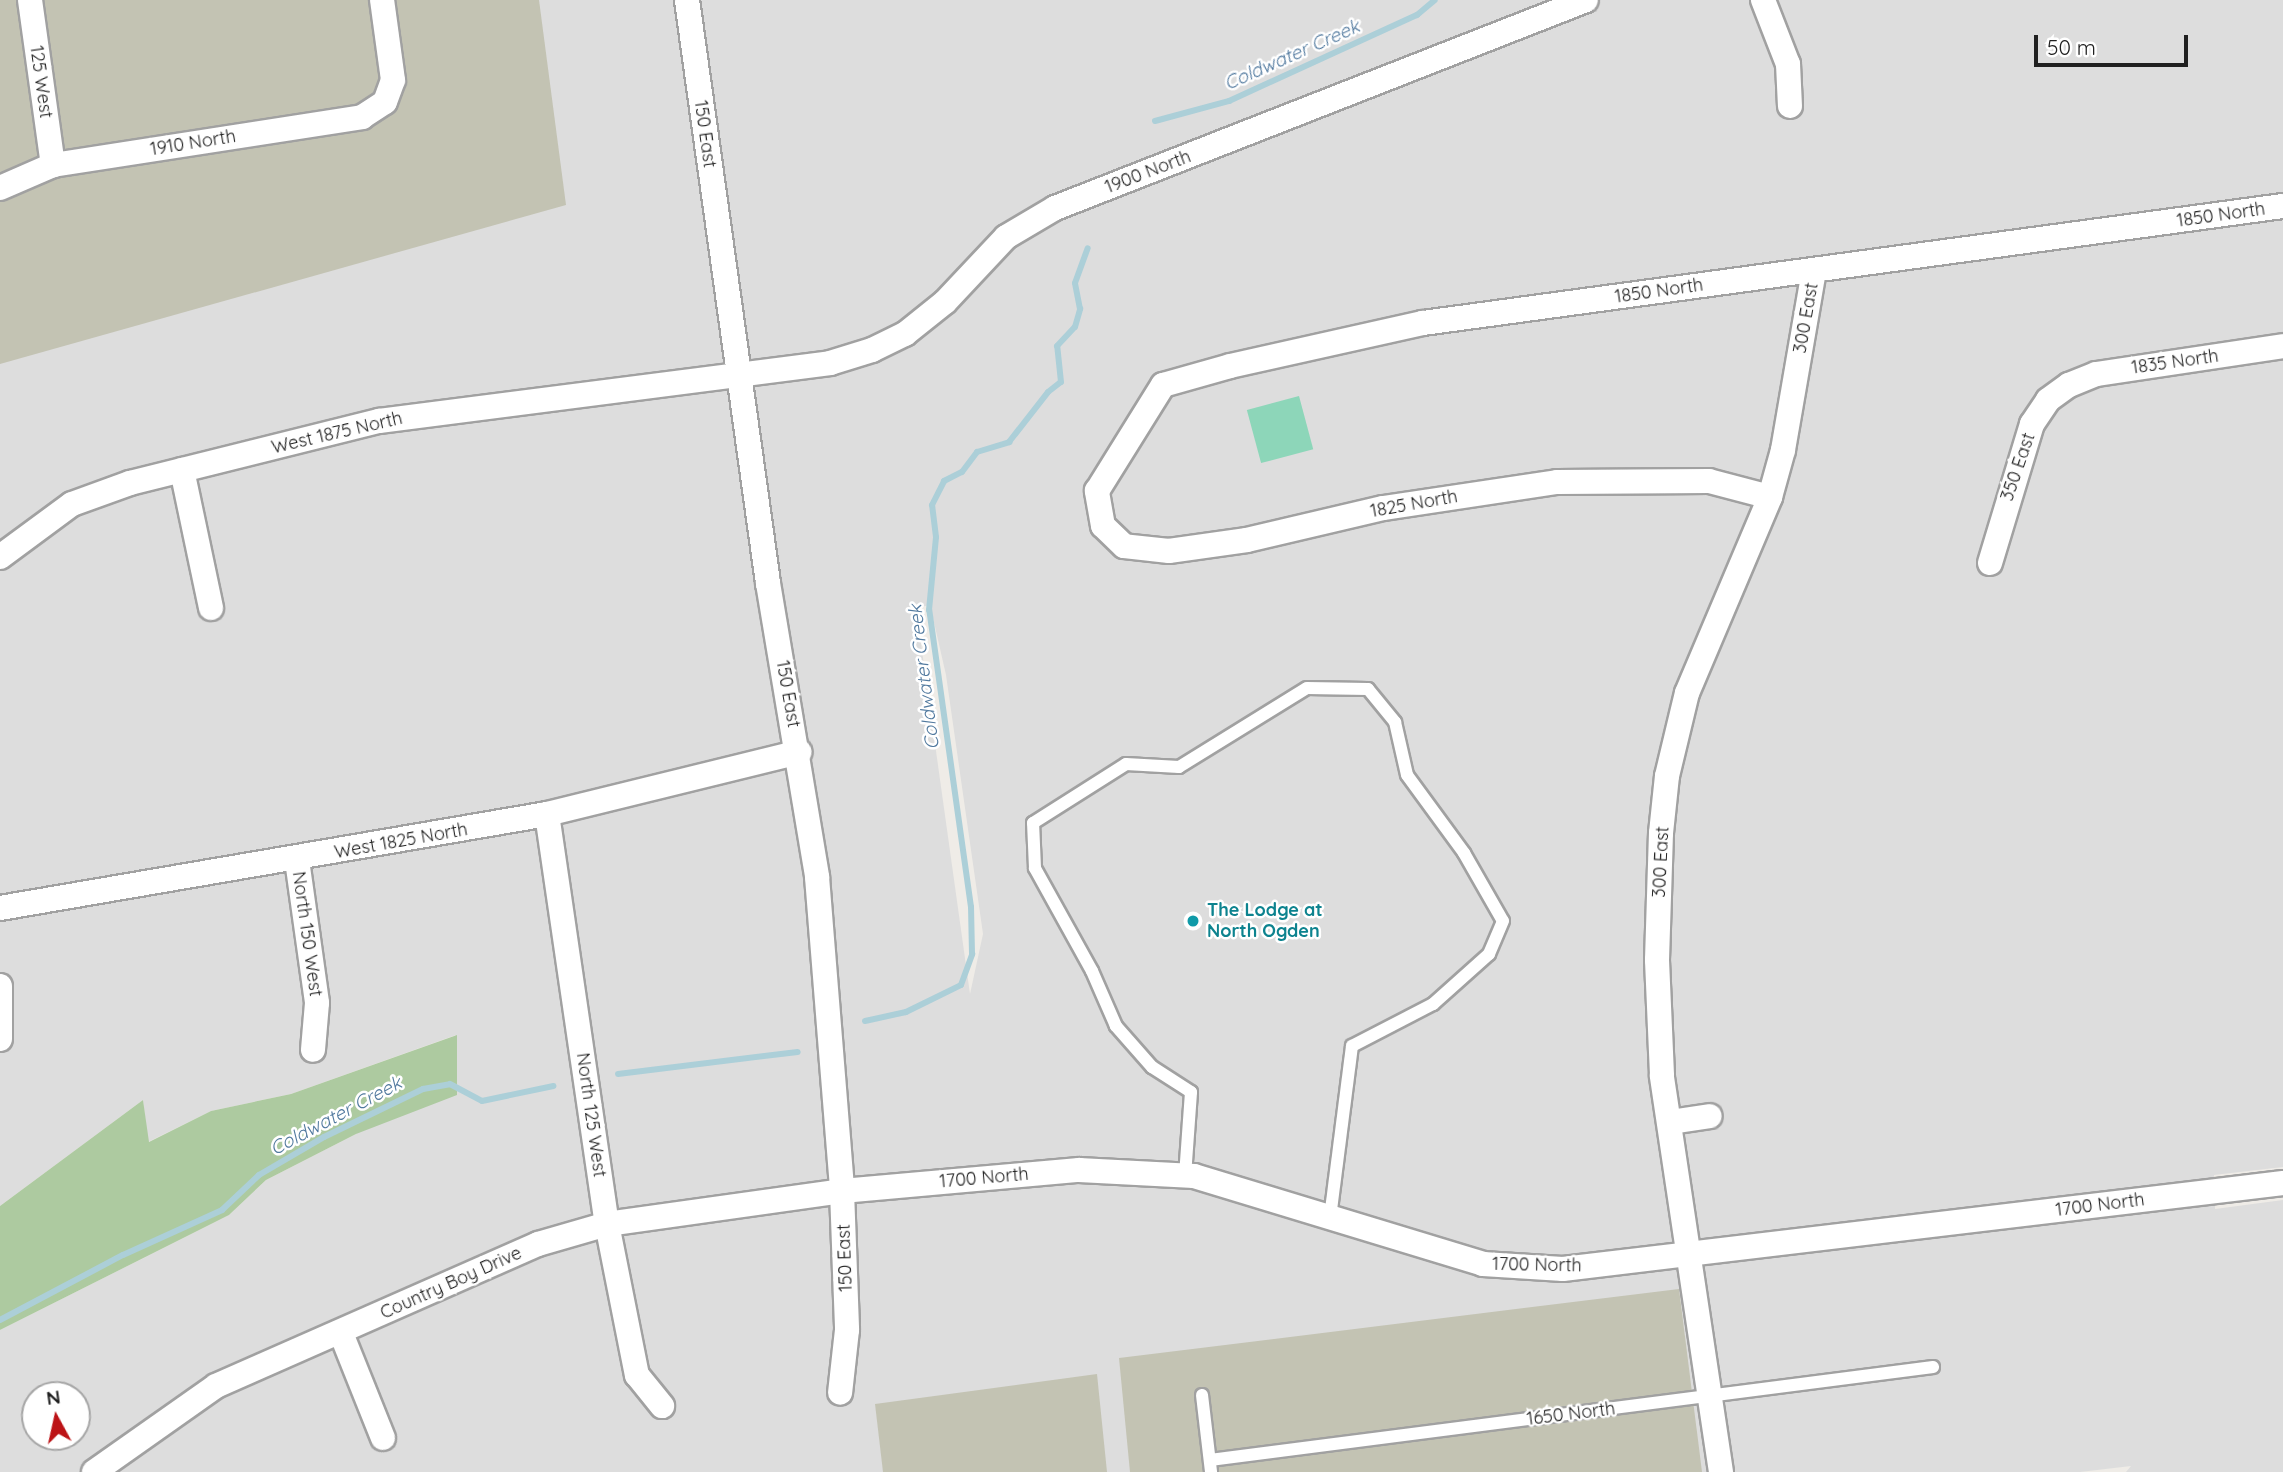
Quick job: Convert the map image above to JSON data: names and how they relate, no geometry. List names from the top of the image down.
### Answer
{
  "streets": {
    "street": [
      "125 West",
      "150 East",
      "1910 North",
      "1900 North",
      "1850 North",
      "300 East",
      "1835 North",
      "West 1875 North",
      "350 East",
      "1825 North",
      "West 1825 North",
      "North 150 West",
      "North 125 West",
      "1700 North",
      "Country Boy Drive"
    ],
    "lane": ["1650 North"]
  },
  "crossings": [
    ["125 West", "1910 North"],
    ["150 East", "1900 North"],
    ["150 East", "West 1875 North"],
    ["150 East", "West 1825 North"],
    ["150 East", "1700 North"],
    ["150 East", "Country Boy Drive"],
    ["1900 North", "West 1875 North"],
    ["1850 North", "300 East"],
    ["1850 North", "1825 North"],
    ["300 East", "1825 North"],
    ["300 East", "1700 North"],
    ["300 East", "1650 North"],
    ["1835 North", "350 East"],
    ["West 1825 North", "North 150 West"],
    ["West 1825 North", "North 125 West"],
    ["North 125 West", "Country Boy Drive"],
    ["1700 North", "Country Boy Drive"]
  ],
  "water": ["Coldwater Creek"],
  "places": ["The Lodge at North Ogden"],
  "scale_bar": "50 m",
  "north": "top"
}
